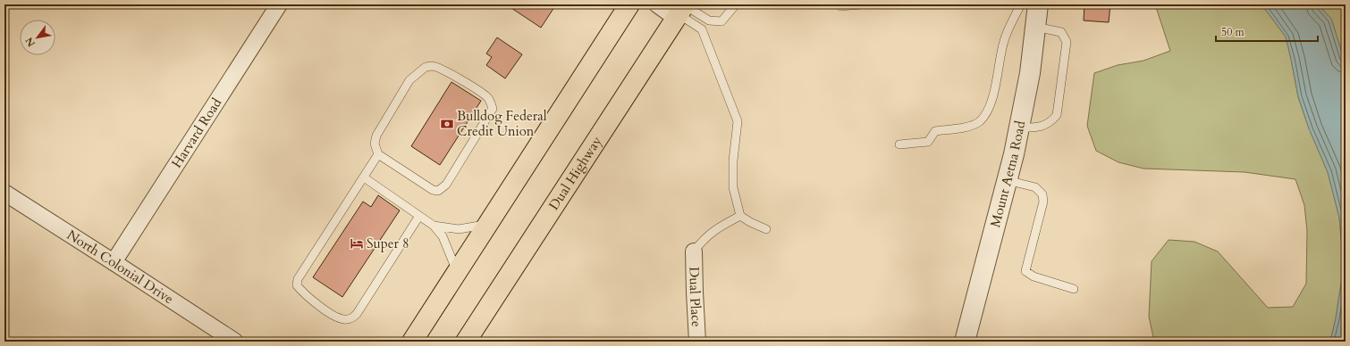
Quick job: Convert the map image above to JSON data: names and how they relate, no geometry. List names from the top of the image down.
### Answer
{
  "streets": {
    "main road": ["Dual Highway"],
    "street": [
      "Harvard Road",
      "Mount Aetna Road",
      "North Colonial Drive",
      "Dual Place"
    ]
  },
  "crossings": [
    ["Harvard Road", "North Colonial Drive"]
  ],
  "places": {
    "bank": ["Bulldog Federal Credit Union"],
    "hotel": ["Super 8"]
  },
  "scale_bar": "50 m",
  "north": "bottom left"
}
